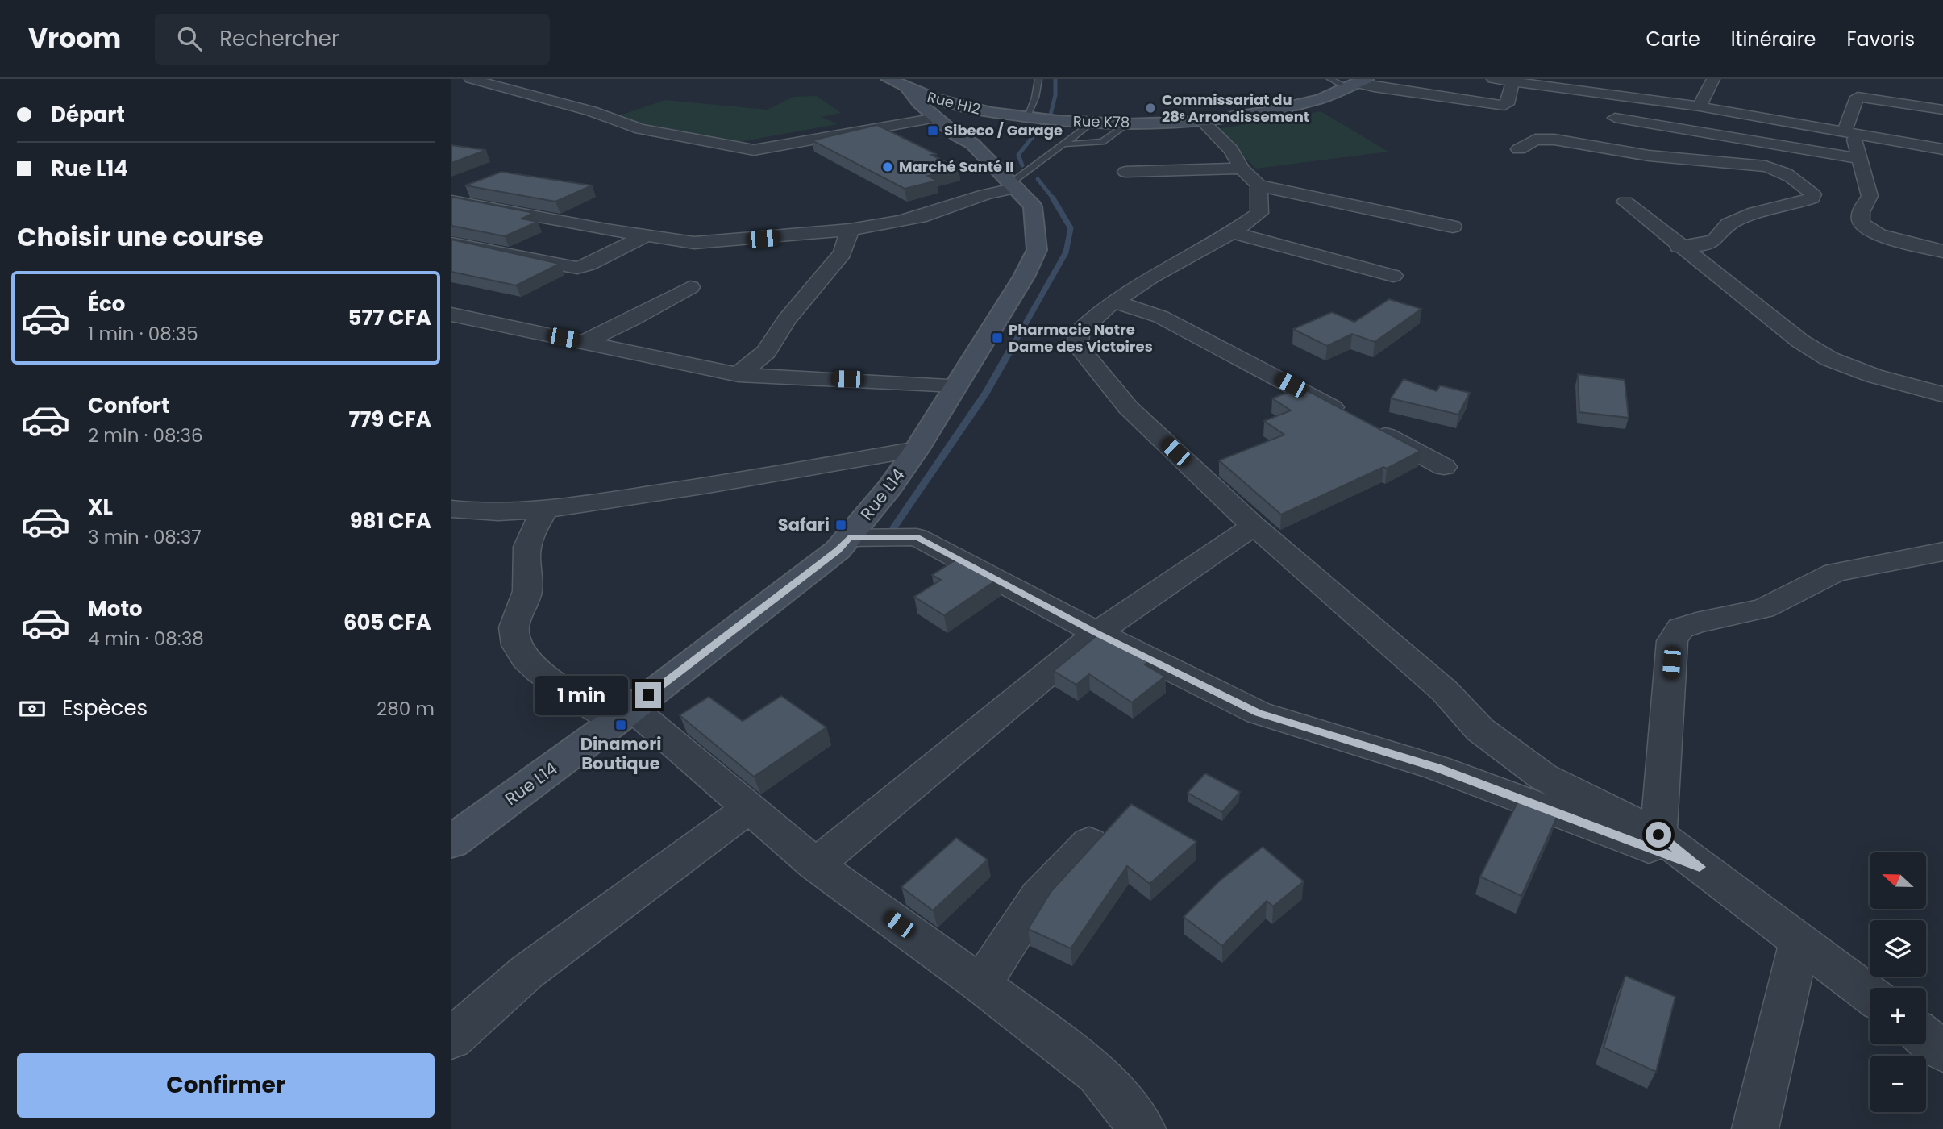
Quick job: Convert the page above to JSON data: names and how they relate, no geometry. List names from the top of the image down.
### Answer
{
  "streets": {
    "street": ["Rue H12", "Rue K78", "Rue L14"]
  },
  "crossings": [
    ["Rue H12", "Rue K78"],
    ["Rue H12", "Rue L14"]
  ],
  "places": {
    "other": ["Commissariat du 28ᵉ Arrondissement", "Marché Santé II"],
    "transit": [
      "Sibeco / Garage",
      "Pharmacie Notre Dame des Victoires",
      "Safari",
      "Dinamori Boutique"
    ]
  },
  "north": "left",
  "page": {
    "header": "Vroom",
    "search": "Rechercher",
    "nav": ["Carte", "Itinéraire", "Favoris"],
    "banner": ["Départ", "Rue L14"],
    "heading": "Choisir une course",
    "list": [
      {
        "name": "Éco",
        "note": "1 min · 08:35",
        "value": "577 CFA"
      },
      {
        "name": "Confort",
        "note": "2 min · 08:36",
        "value": "779 CFA"
      },
      {
        "name": "XL",
        "note": "3 min · 08:37",
        "value": "981 CFA"
      },
      {
        "name": "Moto",
        "note": "4 min · 08:38",
        "value": "605 CFA"
      }
    ],
    "bubble": "1 min",
    "pay": ["Espèces", "280 m"],
    "map_buttons": ["+", "−"],
    "buttons": "Confirmer"
  }
}
